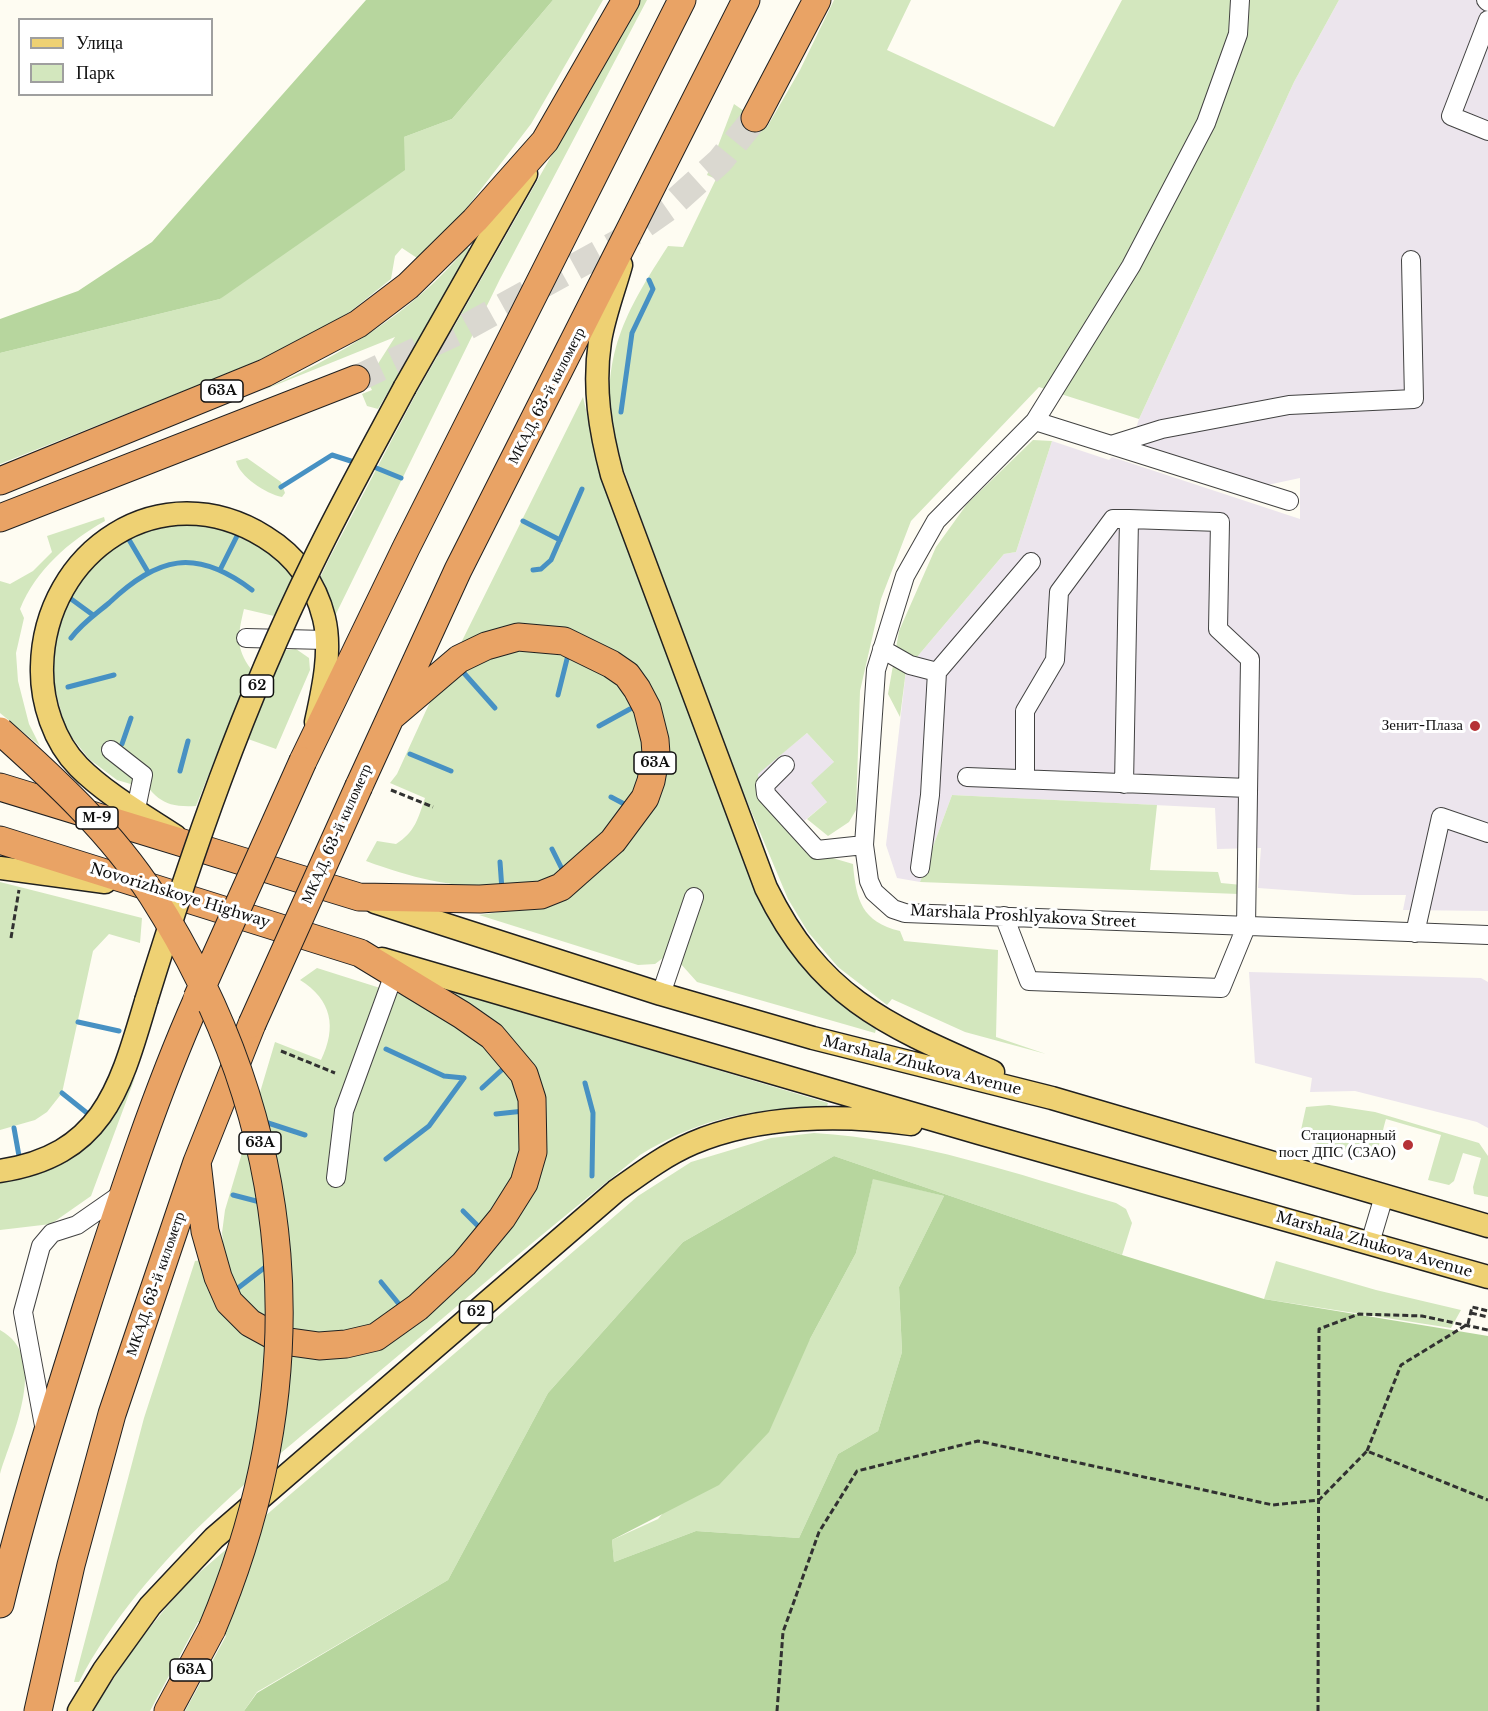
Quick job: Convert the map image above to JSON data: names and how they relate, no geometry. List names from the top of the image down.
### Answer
{
  "streets": {
    "highway": [
      "63A",
      "МКАД, 63-й километр",
      "М-9",
      "Novorizhskoye Highway"
    ],
    "main road": ["62", "Marshala Zhukova Avenue"],
    "street": ["Marshala Proshlyakova Street"]
  },
  "crossings": [
    ["63A", "МКАД, 63-й километр"],
    ["63A", "62"],
    ["63A", "М-9"],
    ["63A", "Marshala Zhukova Avenue"],
    ["МКАД, 63-й километр", "Novorizhskoye Highway"],
    ["62", "Marshala Zhukova Avenue"],
    ["М-9", "Marshala Zhukova Avenue"],
    ["Novorizhskoye Highway", "Marshala Zhukova Avenue"]
  ],
  "places": ["Зенит-Плаза", "Стационарный пост ДПС (СЗАО)"],
  "legend": ["Улица", "Парк"]
}
